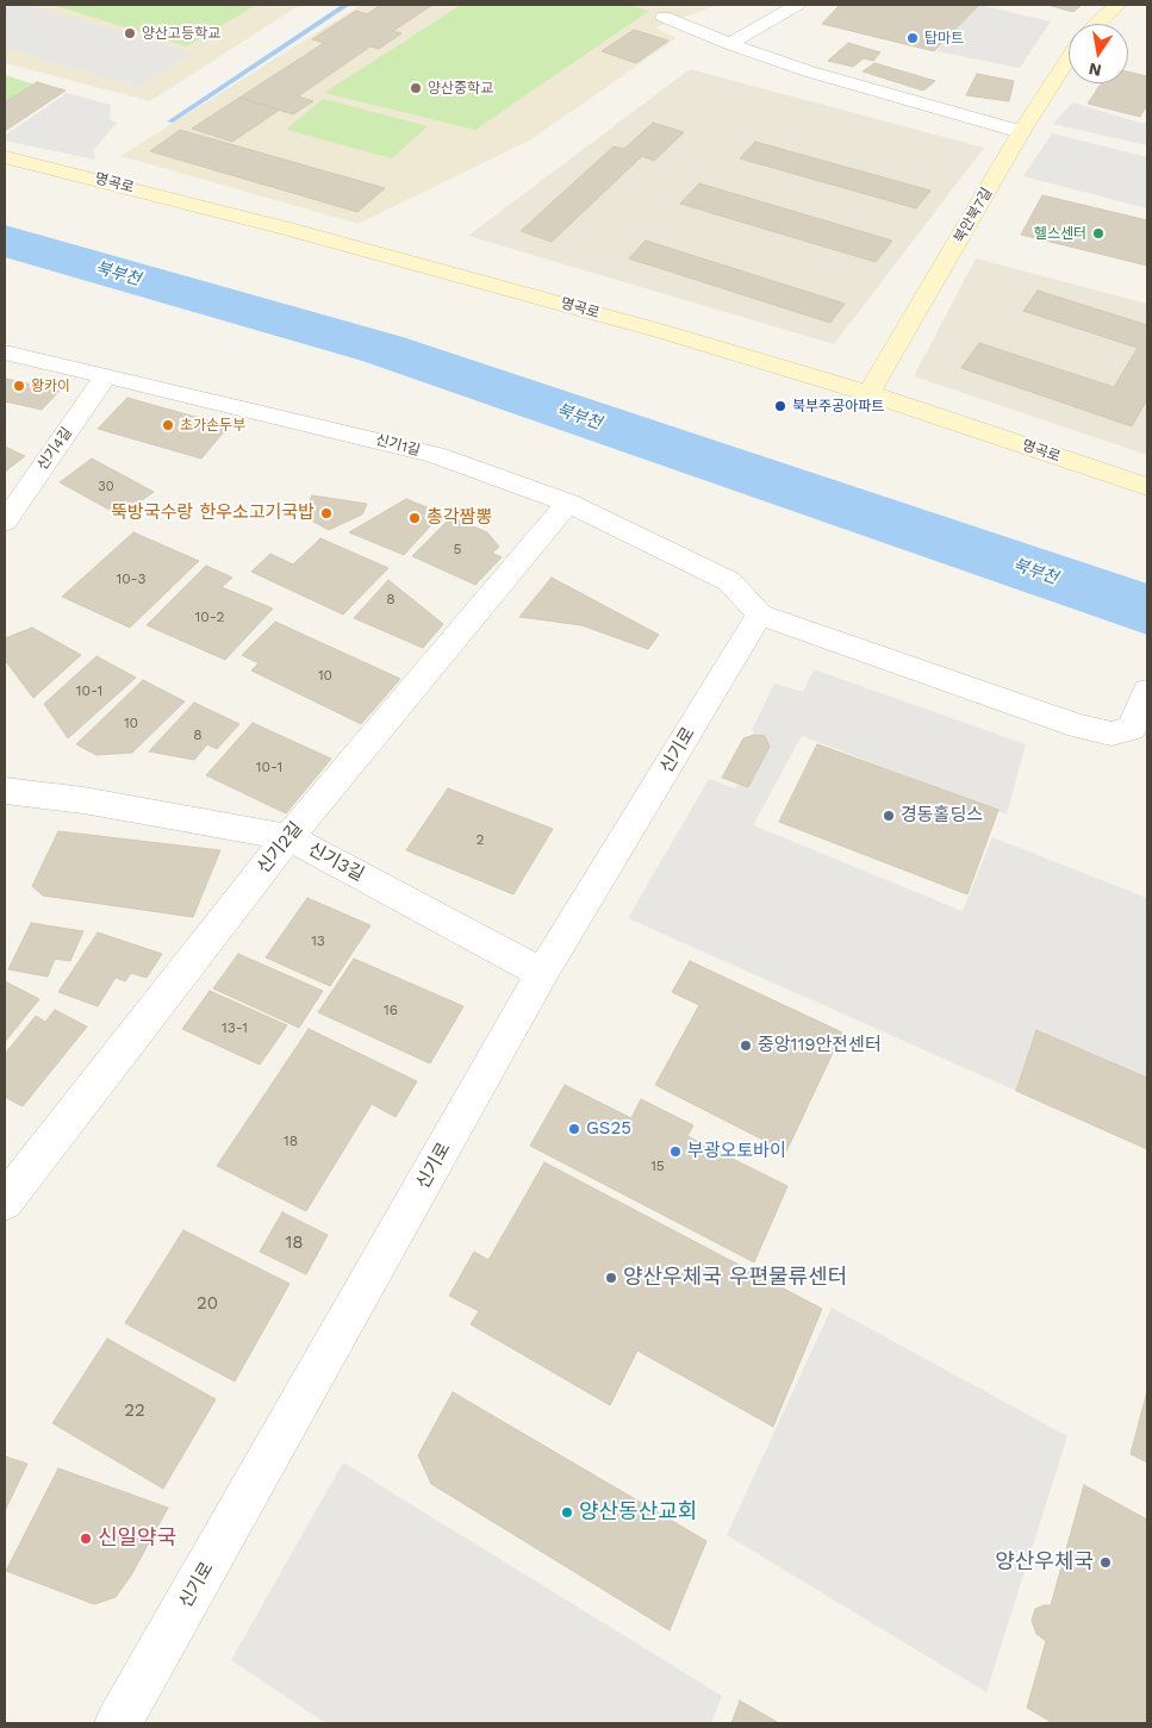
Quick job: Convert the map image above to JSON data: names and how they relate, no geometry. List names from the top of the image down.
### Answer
{
  "streets": {
    "main road": ["명곡로", "북안북7길"],
    "street": [
      "신기1길",
      "신기4길",
      "신기로",
      "신기2길",
      "신기3길"
    ]
  },
  "crossings": [
    ["명곡로", "북안북7길"],
    ["신기1길", "신기4길"],
    ["신기1길", "신기로"],
    ["신기1길", "신기2길"],
    ["신기로", "신기3길"],
    ["신기2길", "신기3길"]
  ],
  "water": ["북부천"],
  "places": [
    "양산고등학교",
    "탑마트",
    "양산중학교",
    "헬스센터",
    "왕카이",
    "북부주공아파트",
    "초가손두부",
    "뚝방국수랑 한우소고기국밥",
    "총각짬뽕",
    "경동홀딩스",
    "중앙119안전센터",
    "GS25",
    "부광오토바이",
    "양산우체국 우편물류센터",
    "양산동산교회",
    "신일약국",
    "양산우체국"
  ],
  "house_numbers": [
    "30",
    "5",
    "10-3",
    "8",
    "10-2",
    "10",
    "10-1",
    "10",
    "8",
    "10-1",
    "2",
    "13",
    "16",
    "13-1",
    "18",
    "15",
    "18",
    "20",
    "22"
  ],
  "north": "bottom"
}
